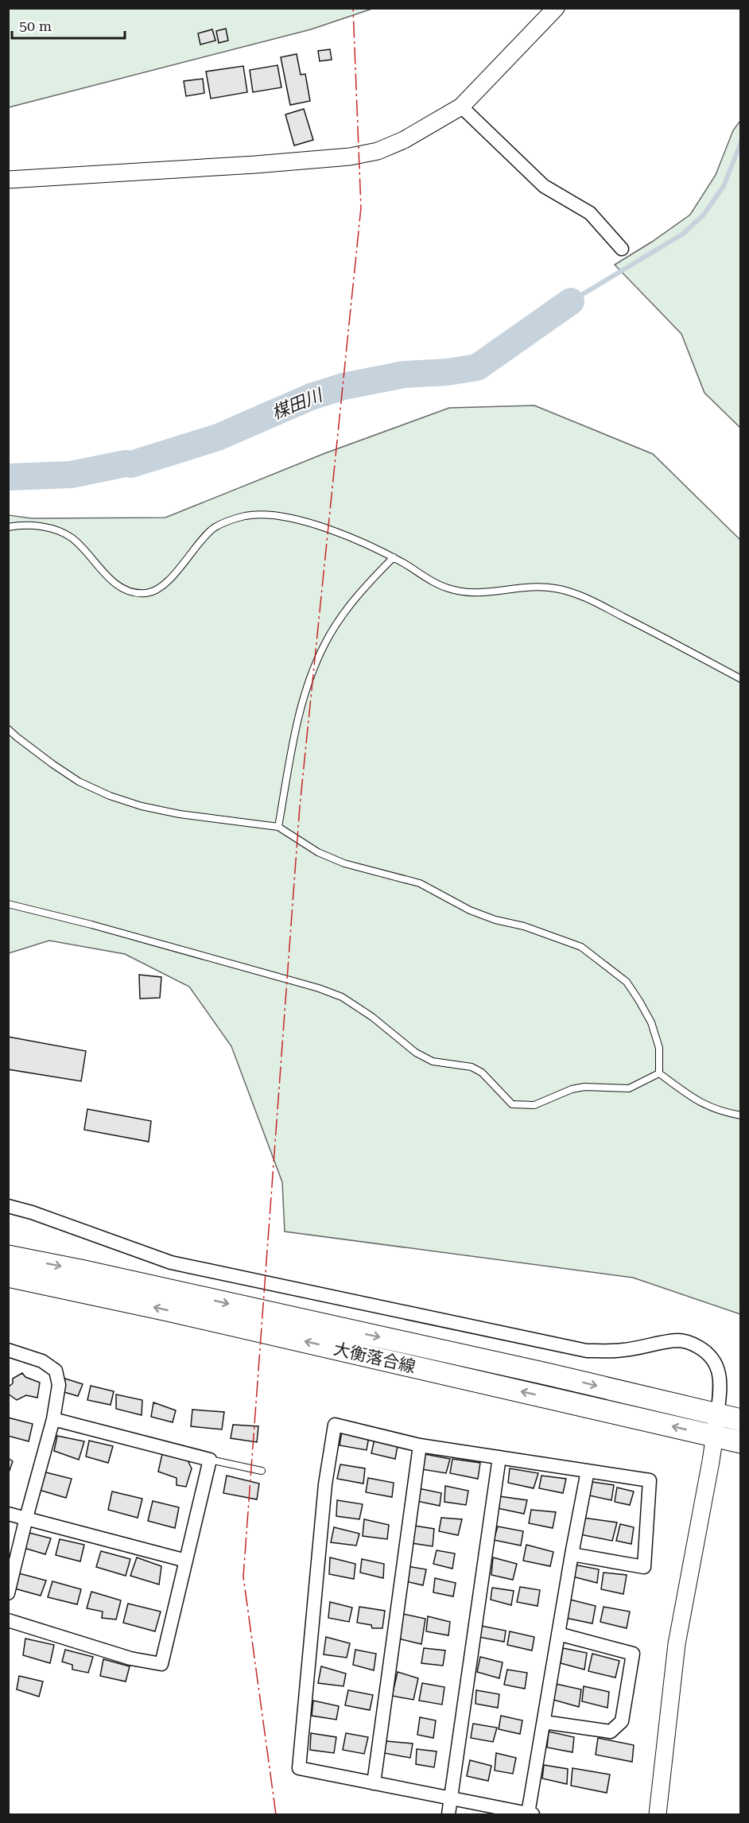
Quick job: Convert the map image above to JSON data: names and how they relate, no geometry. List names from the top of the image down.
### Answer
{
  "streets": {
    "main road": ["大衡落合線"]
  },
  "water": ["楳田川"],
  "scale_bar": "50 m"
}
